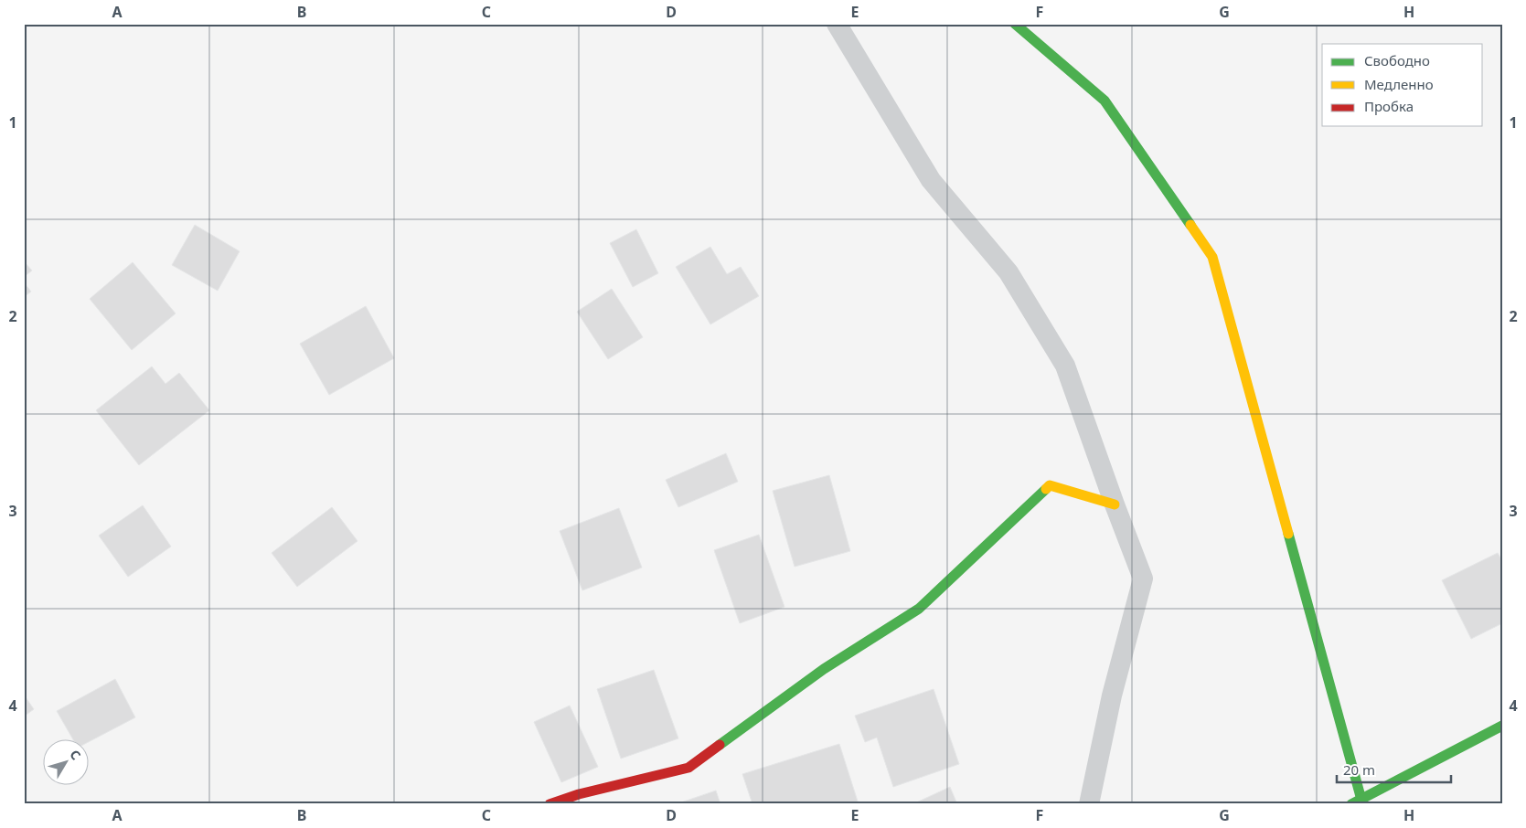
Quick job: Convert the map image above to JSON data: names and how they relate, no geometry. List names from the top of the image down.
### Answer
{
  "legend": ["Свободно", "Медленно", "Пробка"],
  "scale_bar": "20 m",
  "north": "top right",
  "grid": {
    "columns": [
      "A",
      "B",
      "C",
      "D",
      "E",
      "F",
      "G",
      "H"
    ],
    "rows": [
      "1",
      "2",
      "3",
      "4"
    ]
  }
}
